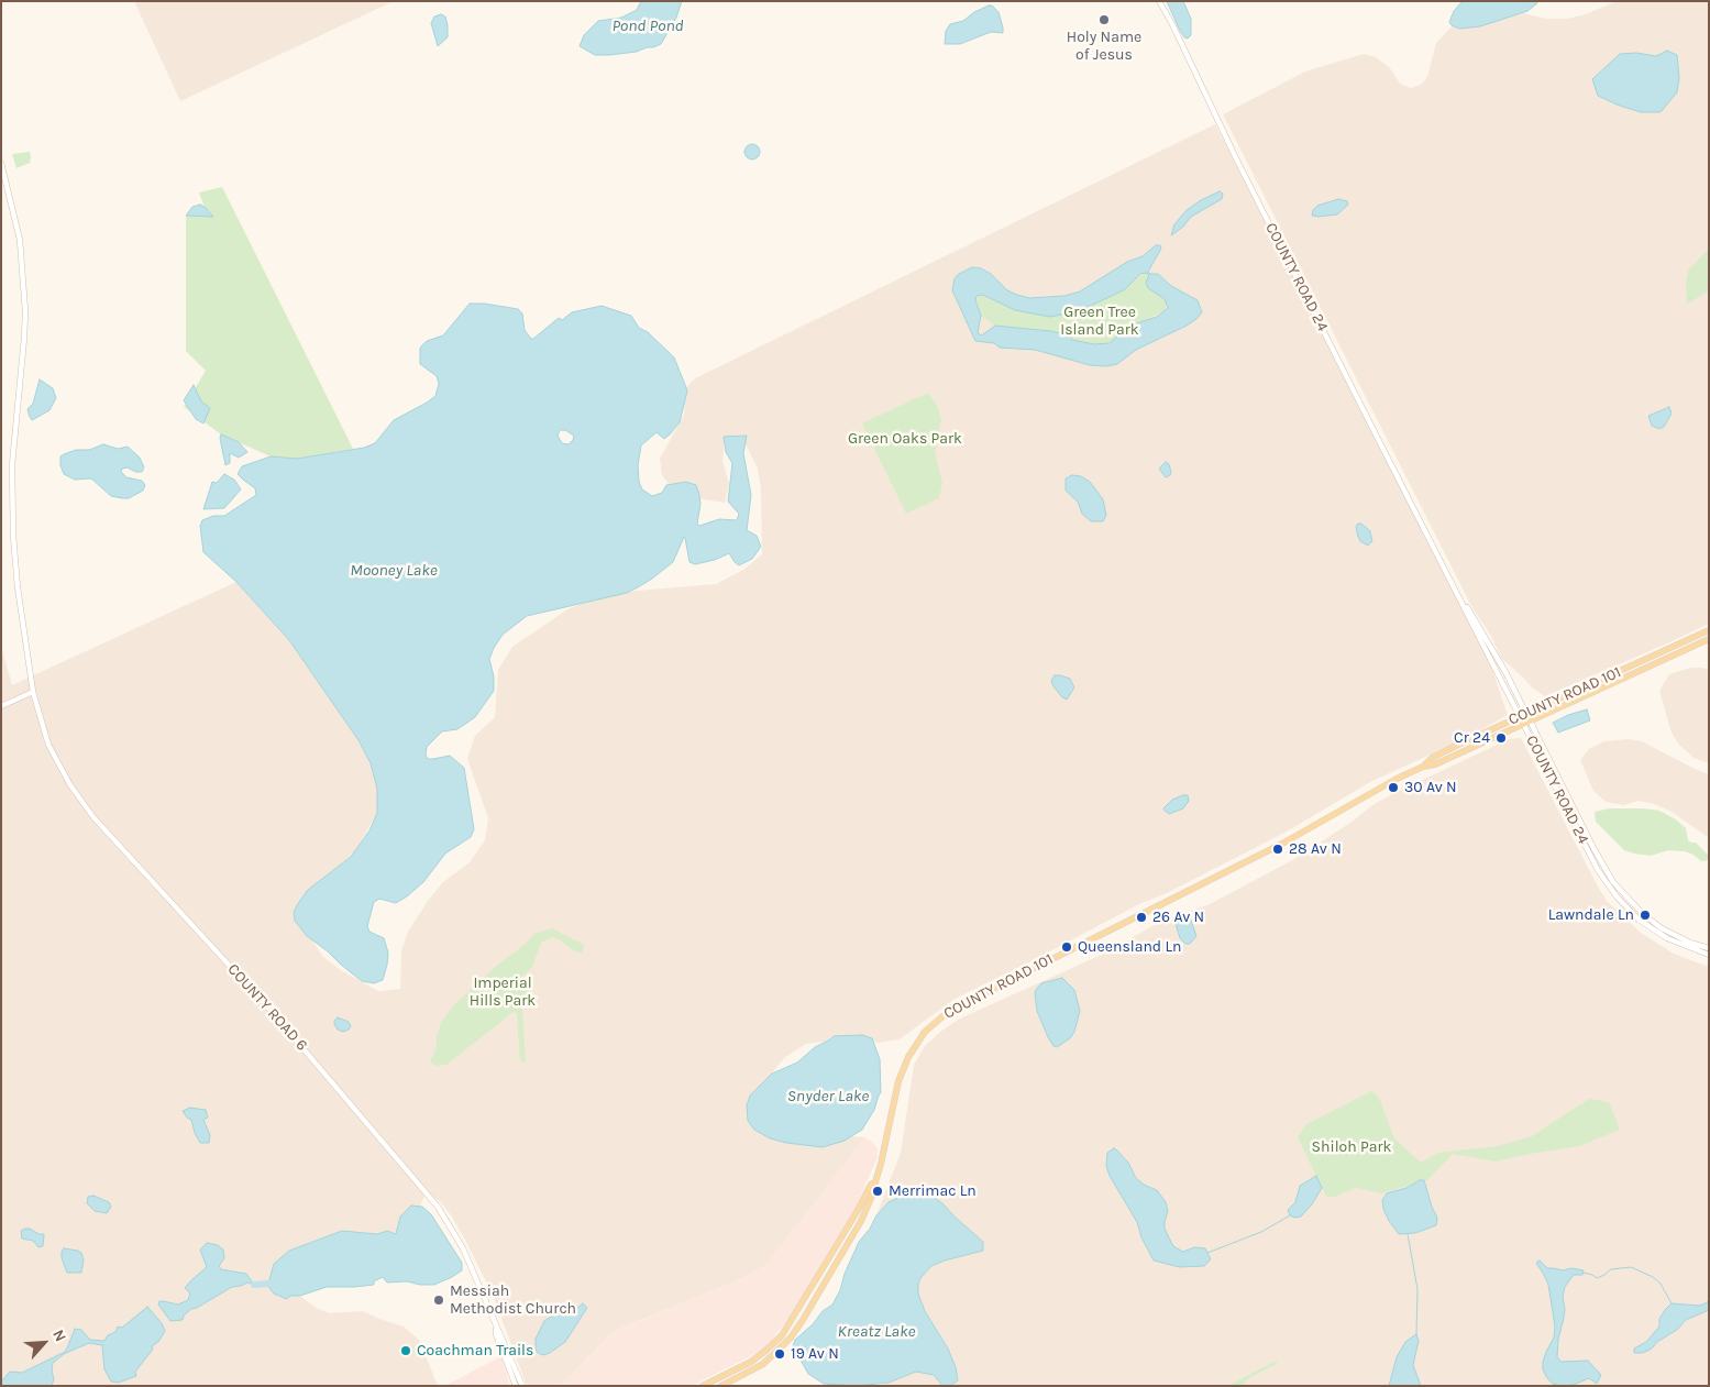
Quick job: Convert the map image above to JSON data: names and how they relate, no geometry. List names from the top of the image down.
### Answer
{
  "streets": {
    "main road": ["COUNTY ROAD 101"],
    "street": ["COUNTY ROAD 24", "COUNTY ROAD 6"]
  },
  "crossings": [
    ["COUNTY ROAD 24", "COUNTY ROAD 101"]
  ],
  "water": [
    "Pond Pond",
    "Mooney Lake",
    "Snyder Lake",
    "Kreatz Lake"
  ],
  "parks": [
    "Green Tree Island Park",
    "Green Oaks Park",
    "Imperial Hills Park",
    "Shiloh Park"
  ],
  "places": [
    "Holy Name of Jesus",
    "Cr 24",
    "30 Av N",
    "28 Av N",
    "Lawndale Ln",
    "26 Av N",
    "Queensland Ln",
    "Merrimac Ln",
    "Messiah Methodist Church",
    "Coachman Trails",
    "19 Av N"
  ],
  "north": "top right"
}
